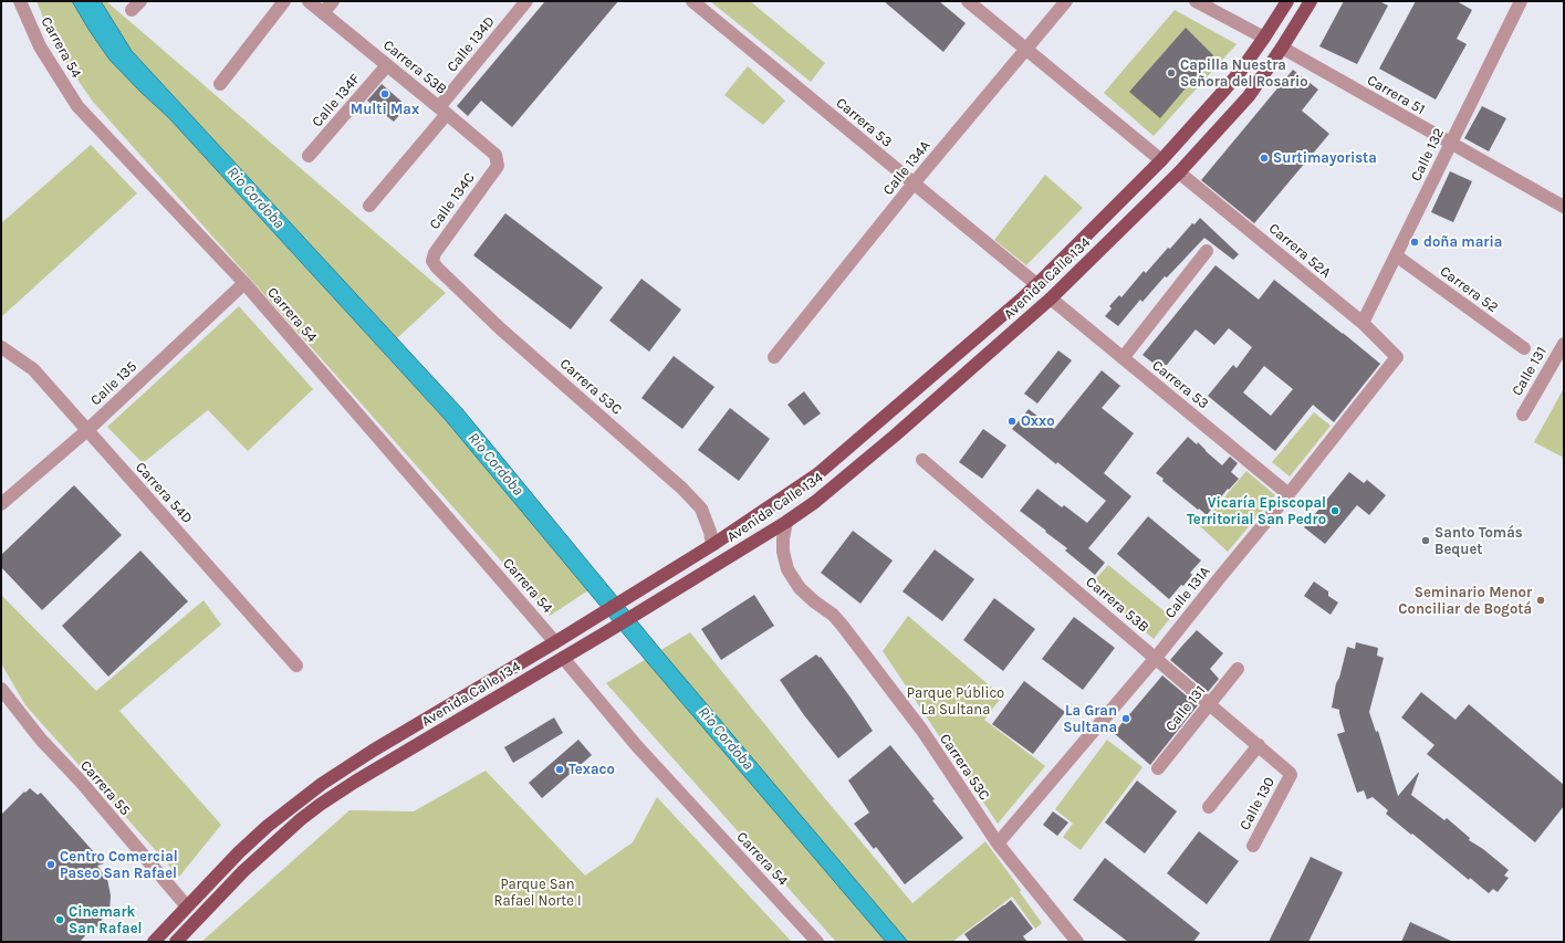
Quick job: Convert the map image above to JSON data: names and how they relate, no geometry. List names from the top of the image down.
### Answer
{
  "streets": {
    "main road": ["Avenida Calle 134"],
    "street": [
      "Calle 134D",
      "Carrera 54",
      "Carrera 53B",
      "Carrera 51",
      "Calle 134F",
      "Carrera 53",
      "Calle 132",
      "Calle 134A",
      "Calle 134C",
      "Carrera 52A",
      "Carrera 52",
      "Calle 131",
      "Calle 135",
      "Carrera 53C",
      "Carrera 54D",
      "Calle 131A",
      "Carrera 55",
      "Calle 130"
    ]
  },
  "crossings": [
    ["Calle 134D", "Carrera 53B"],
    ["Carrera 54", "Avenida Calle 134"],
    ["Carrera 54", "Calle 135"],
    ["Carrera 53B", "Calle 134F"],
    ["Carrera 53B", "Calle 134C"],
    ["Carrera 53B", "Calle 131"],
    ["Carrera 53B", "Calle 131A"],
    ["Carrera 53B", "Calle 130"],
    ["Carrera 51", "Calle 132"],
    ["Carrera 51", "Avenida Calle 134"],
    ["Carrera 53", "Calle 134A"],
    ["Carrera 53", "Avenida Calle 134"],
    ["Carrera 53", "Calle 131A"],
    ["Calle 132", "Carrera 52A"],
    ["Calle 132", "Carrera 52"],
    ["Calle 134C", "Carrera 53C"],
    ["Carrera 52A", "Avenida Calle 134"],
    ["Carrera 52A", "Calle 131A"],
    ["Avenida Calle 134", "Carrera 53C"],
    ["Avenida Calle 134", "Carrera 55"],
    ["Calle 135", "Carrera 54D"],
    ["Carrera 53C", "Calle 131A"]
  ],
  "water": ["Rio Cordoba"],
  "parks": ["Parque Público La Sultana", "Parque San Rafael Norte I"],
  "places": [
    "Capilla Nuestra Señora del Rosario",
    "Multi Max",
    "Surtimayorista",
    "doña maria",
    "Oxxo",
    "Vicaría Episcopal Territorial San Pedro",
    "Santo Tomás Bequet",
    "Seminario Menor Conciliar de Bogotá",
    "La Gran Sultana",
    "Texaco",
    "Centro Comercial Paseo San Rafael",
    "Cinemark San Rafael"
  ]
}
